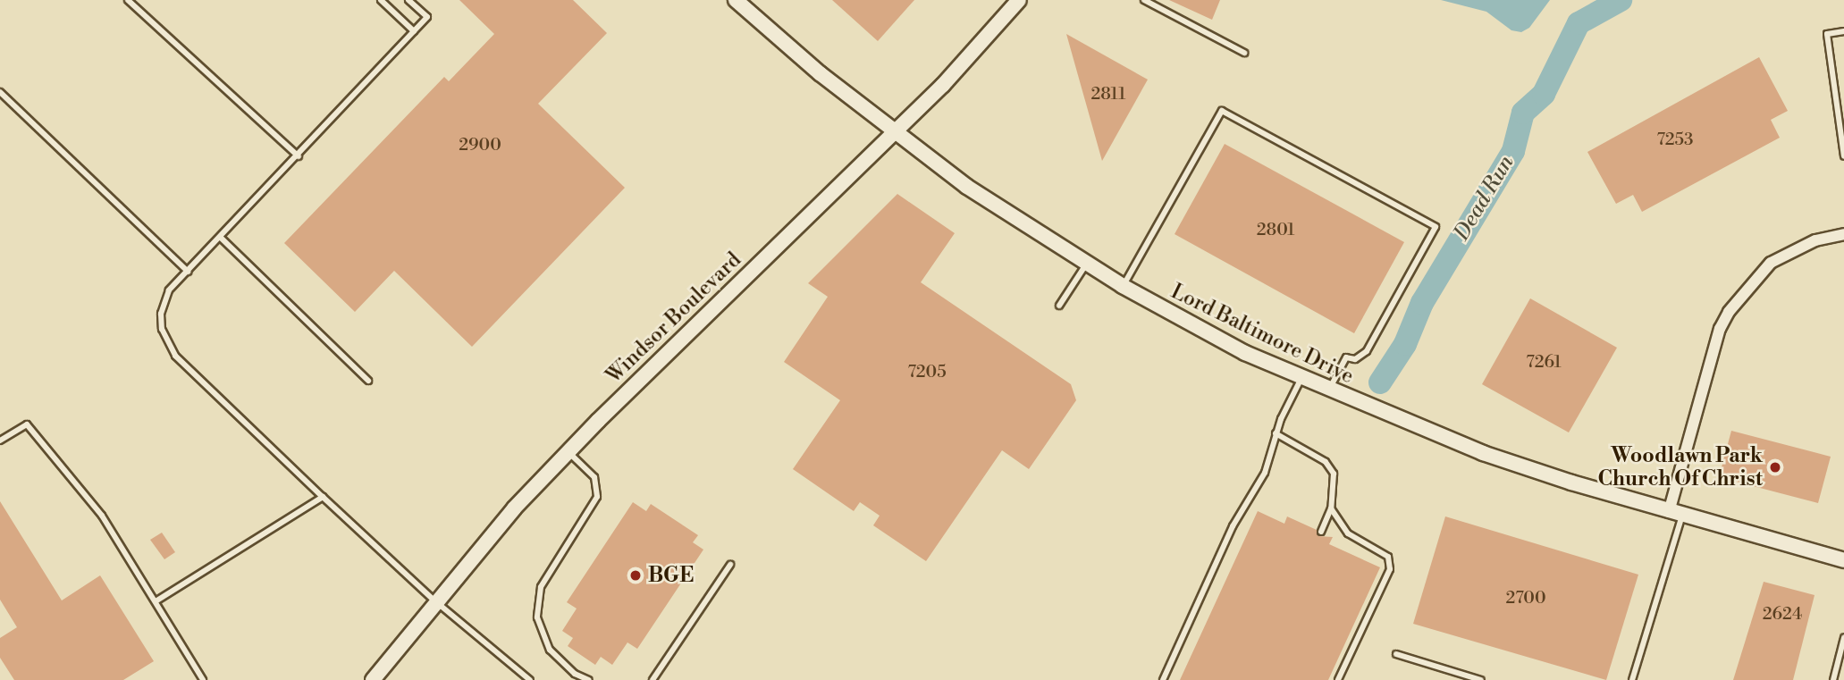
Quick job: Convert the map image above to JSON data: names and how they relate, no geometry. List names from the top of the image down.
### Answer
{
  "streets": {
    "main road": ["Windsor Boulevard", "Lord Baltimore Drive"]
  },
  "crossings": [
    ["Windsor Boulevard", "Lord Baltimore Drive"]
  ],
  "water": ["Dead Run"],
  "places": ["Woodlawn Park Church Of Christ", "BGE"],
  "house_numbers": [
    "2811",
    "7253",
    "2900",
    "2801",
    "7261",
    "7205",
    "2700",
    "2624"
  ]
}
